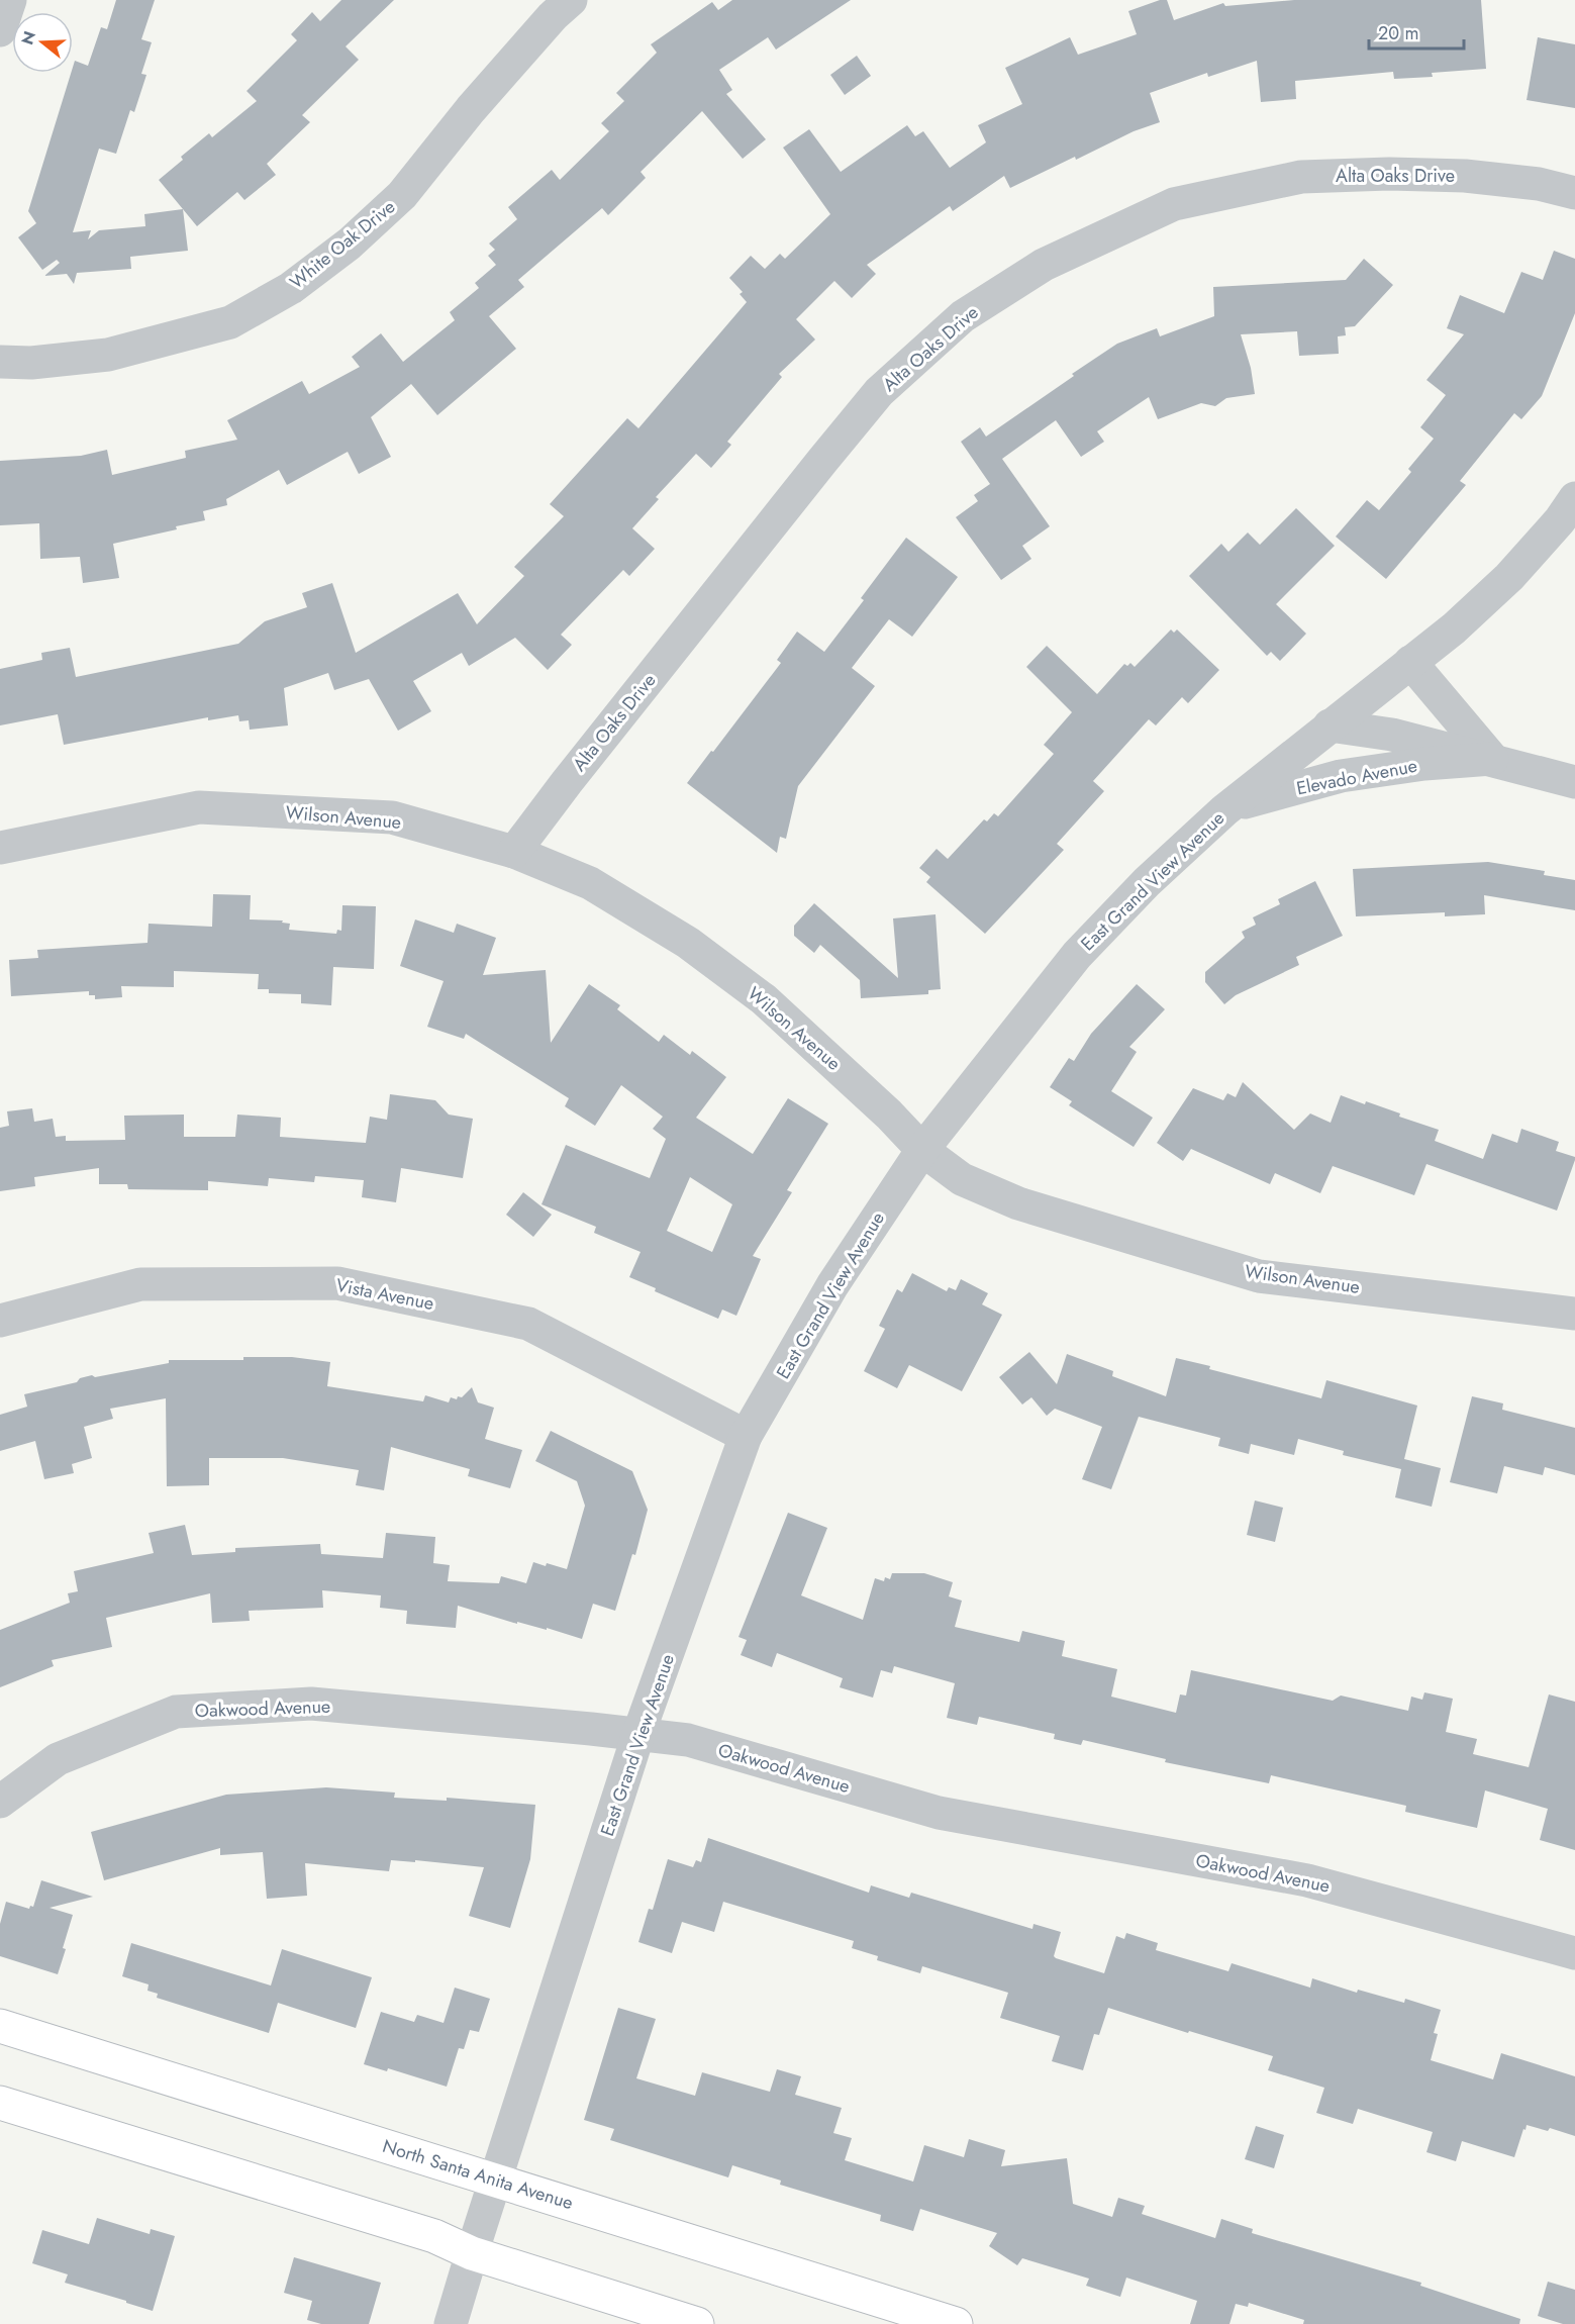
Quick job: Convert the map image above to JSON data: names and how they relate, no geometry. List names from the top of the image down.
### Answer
{
  "streets": {
    "street": [
      "Alta Oaks Drive",
      "White Oak Drive",
      "Elevado Avenue",
      "Wilson Avenue",
      "East Grand View Avenue",
      "Vista Avenue",
      "Oakwood Avenue",
      "North Santa Anita Avenue"
    ]
  },
  "crossings": [
    ["Alta Oaks Drive", "Wilson Avenue"],
    ["Elevado Avenue", "East Grand View Avenue"],
    ["Wilson Avenue", "East Grand View Avenue"],
    ["East Grand View Avenue", "Vista Avenue"],
    ["East Grand View Avenue", "Oakwood Avenue"],
    ["East Grand View Avenue", "North Santa Anita Avenue"]
  ],
  "scale_bar": "20 m",
  "north": "left"
}
